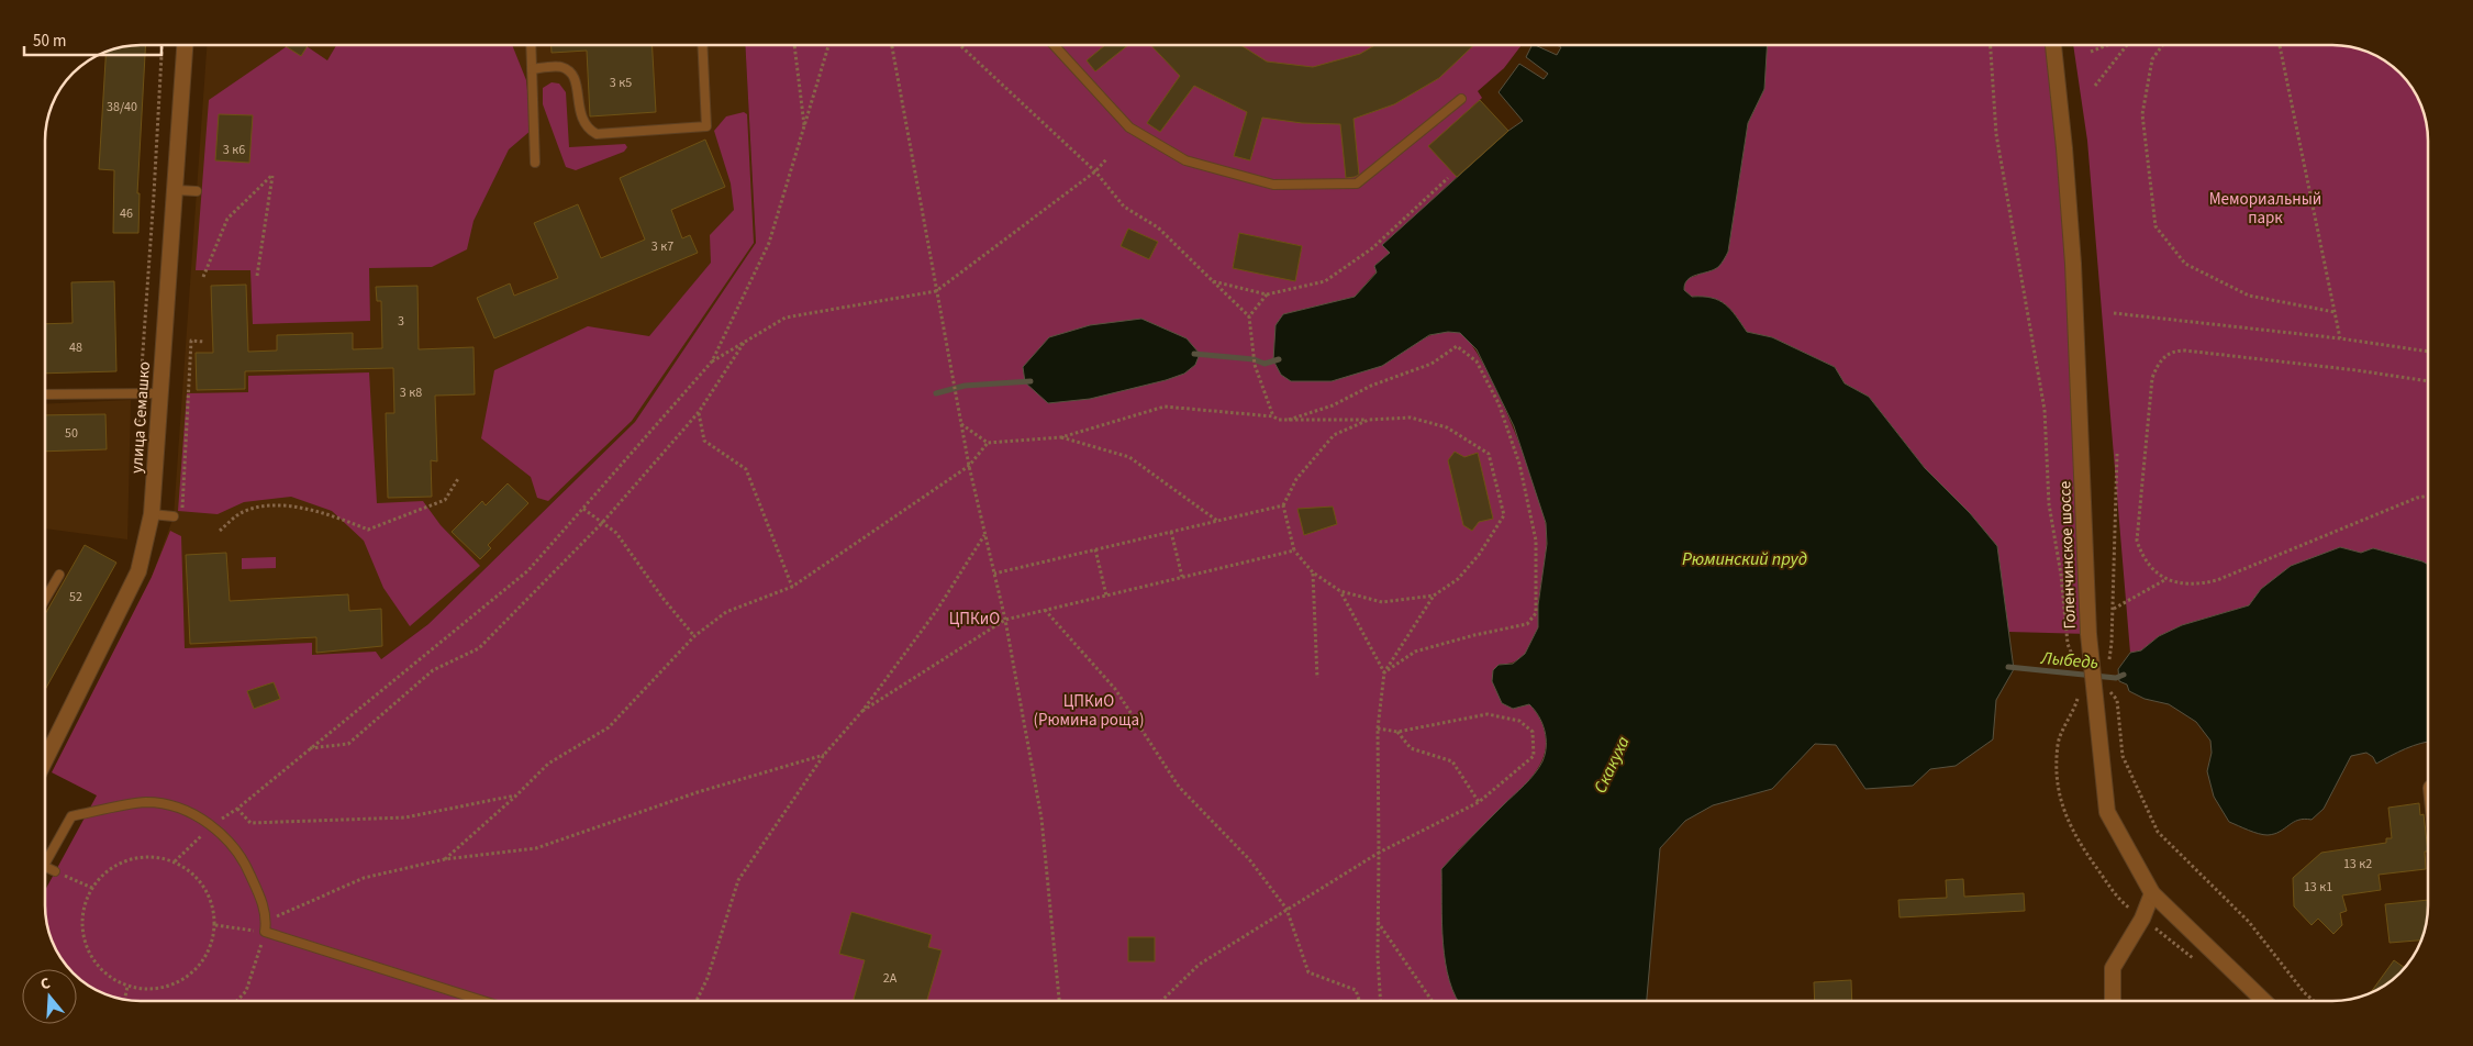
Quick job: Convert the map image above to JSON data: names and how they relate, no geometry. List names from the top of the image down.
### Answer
{
  "streets": {
    "street": ["улица Семашко", "Голенчинское шоссе"]
  },
  "water": ["Рюминский пруд", "Лыбедь", "Скакуха"],
  "parks": ["Мемориальный парк", "ЦПКиО", "ЦПКиО (Рюмина роща)"],
  "house_numbers": [
    "3 к5",
    "38/40",
    "3 к6",
    "46",
    "3 к7",
    "3",
    "48",
    "3 к8",
    "50",
    "52",
    "13 к2",
    "13 к1",
    "2А"
  ],
  "scale_bar": "50 m",
  "north": "top"
}
